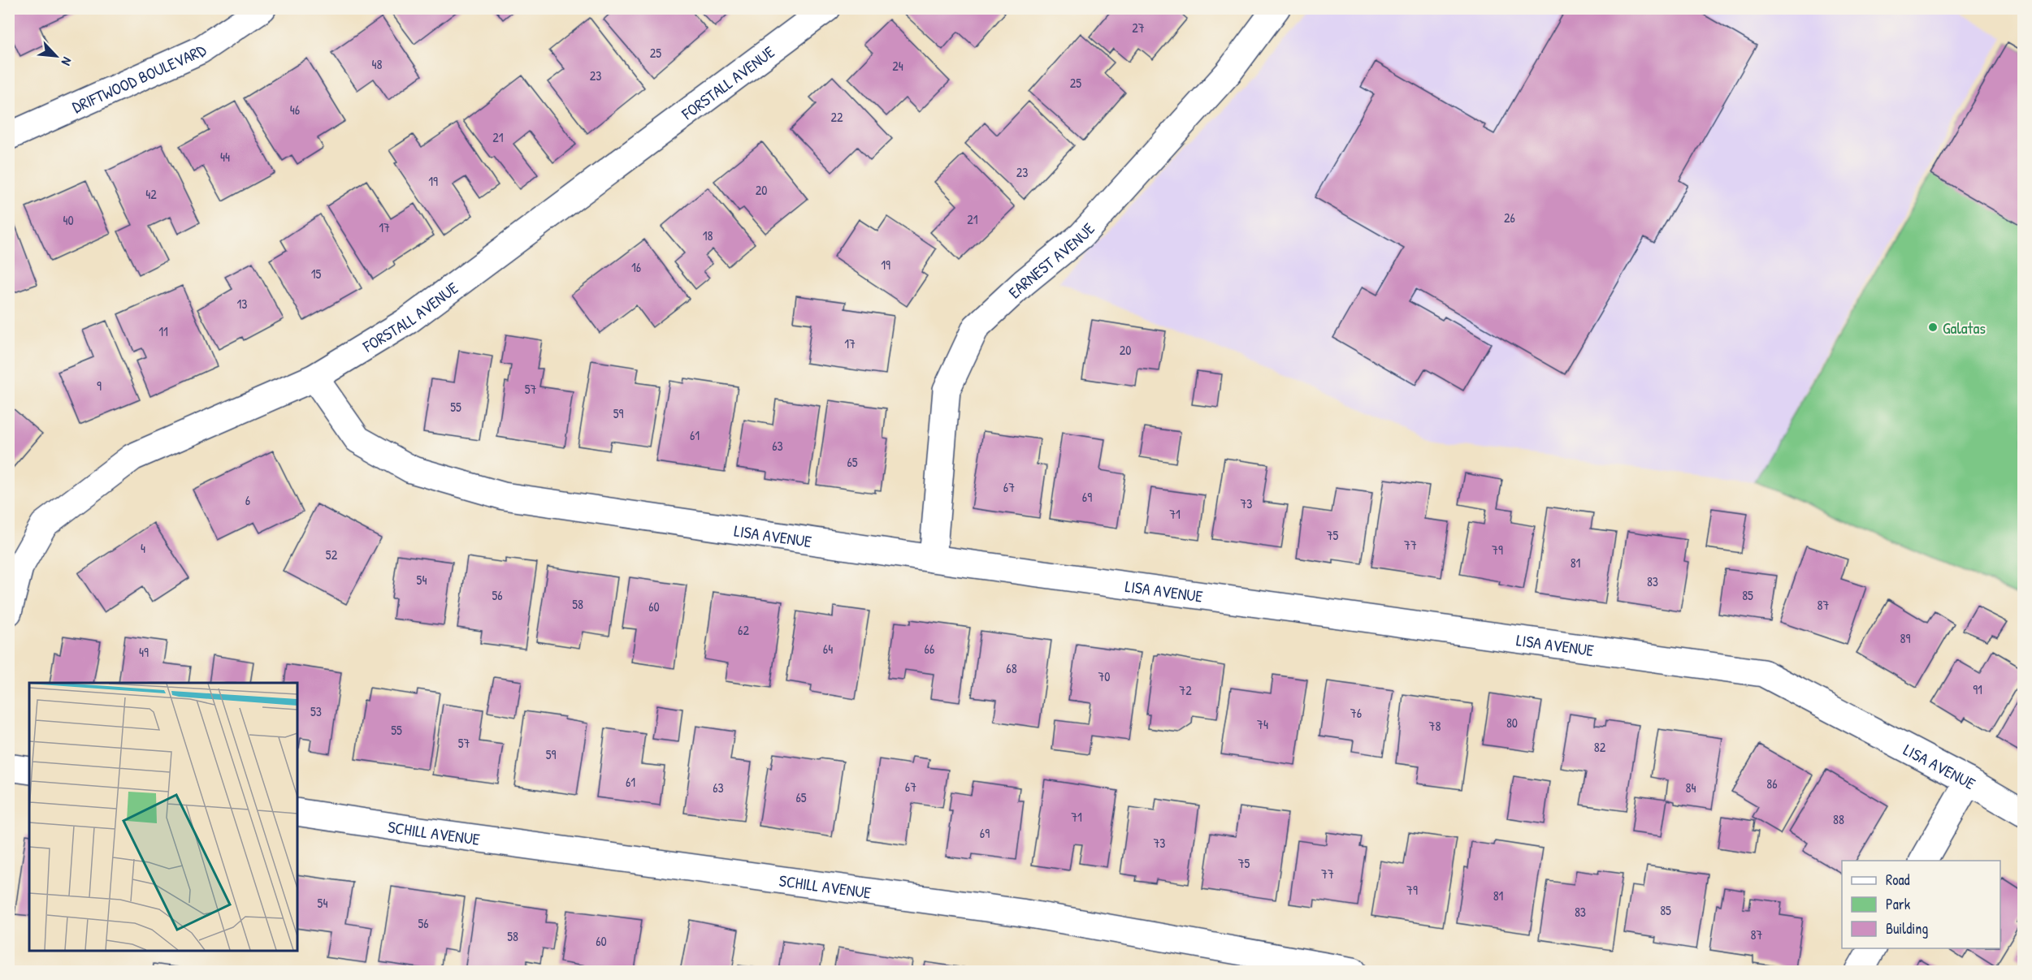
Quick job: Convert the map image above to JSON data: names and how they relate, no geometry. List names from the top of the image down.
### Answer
{
  "streets": {
    "street": [
      "DRIFTWOOD BOULEVARD",
      "FORSTALL AVENUE",
      "EARNEST AVENUE",
      "LISA AVENUE",
      "SCHILL AVENUE"
    ]
  },
  "crossings": [
    ["FORSTALL AVENUE", "LISA AVENUE"],
    ["EARNEST AVENUE", "LISA AVENUE"]
  ],
  "places": ["Galatas"],
  "house_numbers": [
    "27",
    "25",
    "48",
    "24",
    "23",
    "25",
    "46",
    "22",
    "21",
    "44",
    "23",
    "19",
    "20",
    "42",
    "26",
    "21",
    "40",
    "17",
    "18",
    "19",
    "16",
    "15",
    "13",
    "11",
    "17",
    "20",
    "9",
    "57",
    "55",
    "59",
    "61",
    "63",
    "65",
    "67",
    "69",
    "6",
    "73",
    "71",
    "75",
    "77",
    "4",
    "79",
    "52",
    "81",
    "54",
    "83",
    "56",
    "85",
    "58",
    "87",
    "60",
    "62",
    "89",
    "64",
    "66",
    "49",
    "68",
    "70",
    "91",
    "72",
    "53",
    "76",
    "80",
    "74",
    "78",
    "55",
    "57",
    "82",
    "59",
    "61",
    "86",
    "67",
    "63",
    "84",
    "65",
    "71",
    "88",
    "69",
    "73",
    "75",
    "77",
    "79",
    "81",
    "54",
    "85",
    "83",
    "56",
    "87",
    "58",
    "60"
  ],
  "legend": ["Road", "Park", "Building"],
  "north": "bottom right"
}
